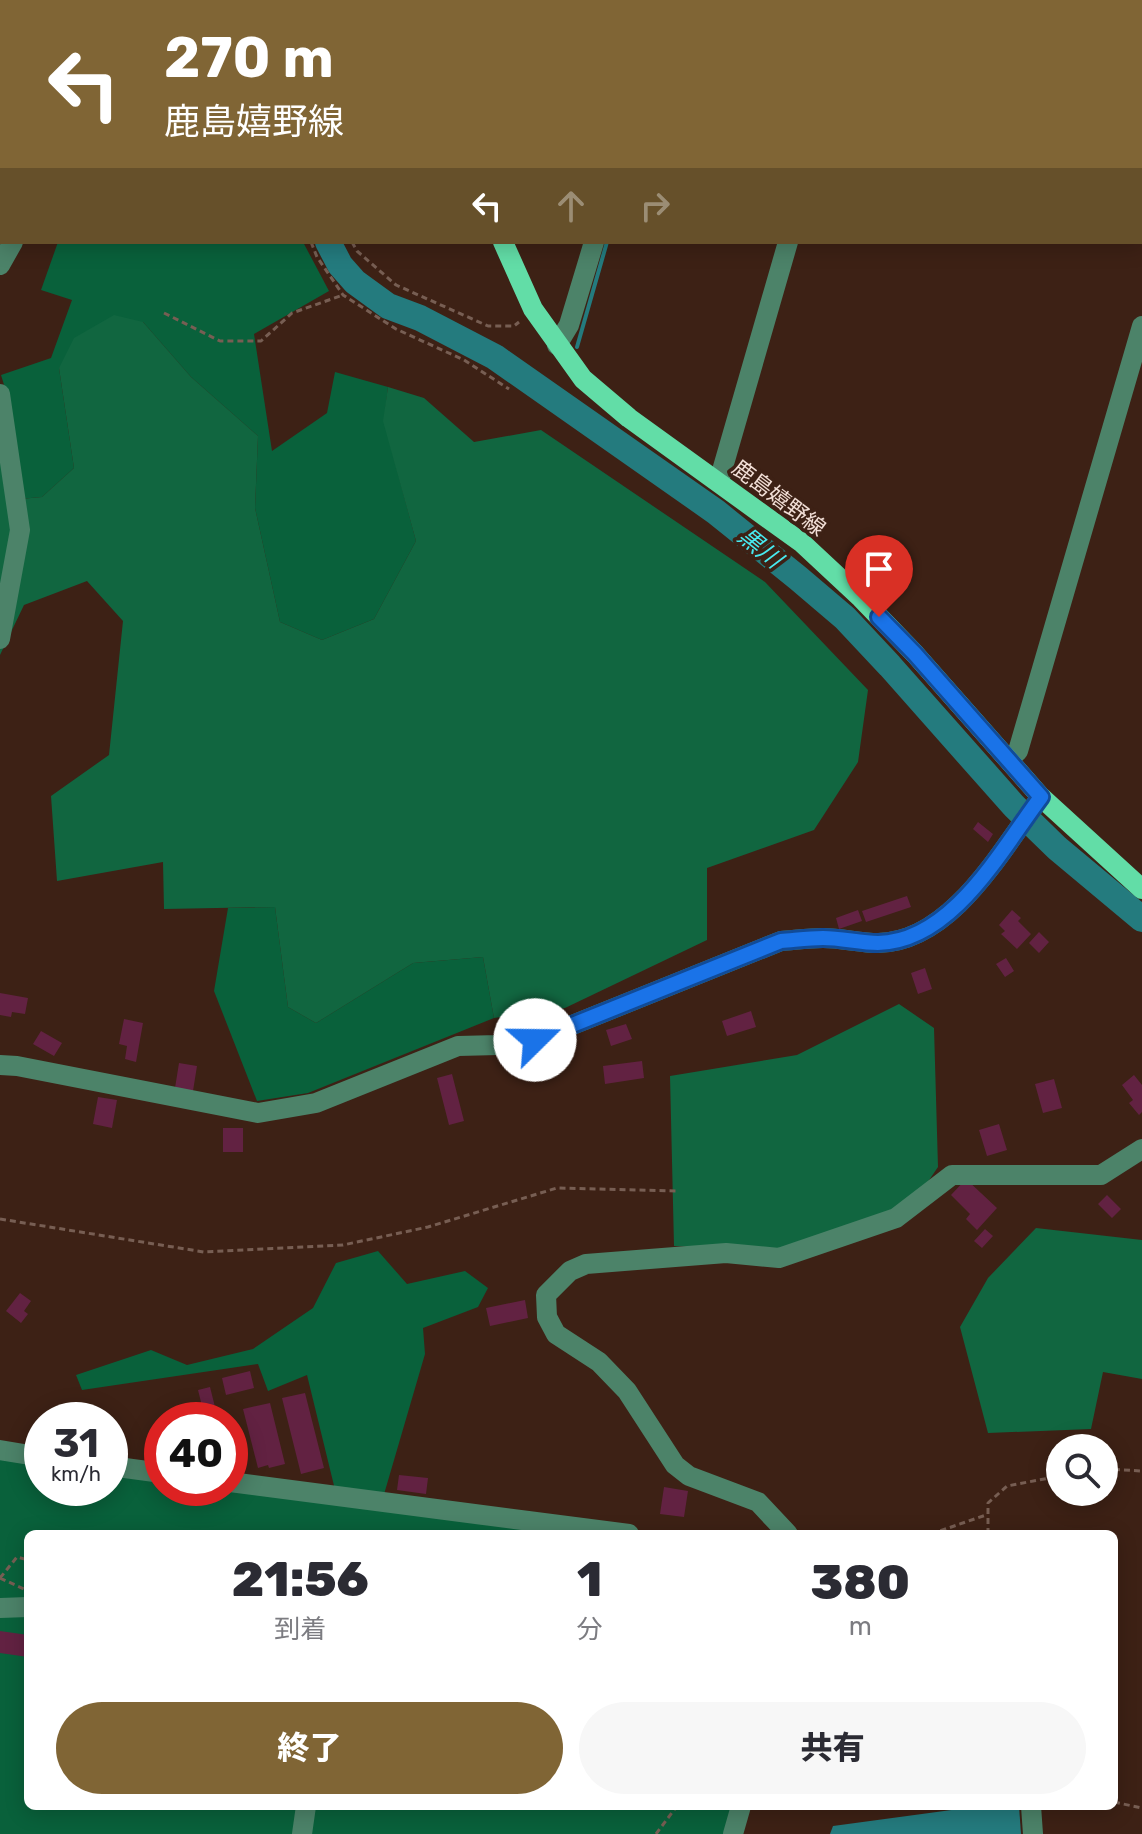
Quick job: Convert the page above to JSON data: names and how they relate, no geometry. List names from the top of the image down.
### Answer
{
  "streets": {
    "main road": ["鹿島嬉野線"]
  },
  "water": ["黒川"],
  "page": {
    "turn": ["270 m", "鹿島嬉野線"],
    "speed": "31 km/h",
    "limit": "40",
    "eta": [
      "21:56",
      "到着",
      "1",
      "分",
      "380",
      "m"
    ],
    "buttons": ["終了", "共有"]
  }
}
